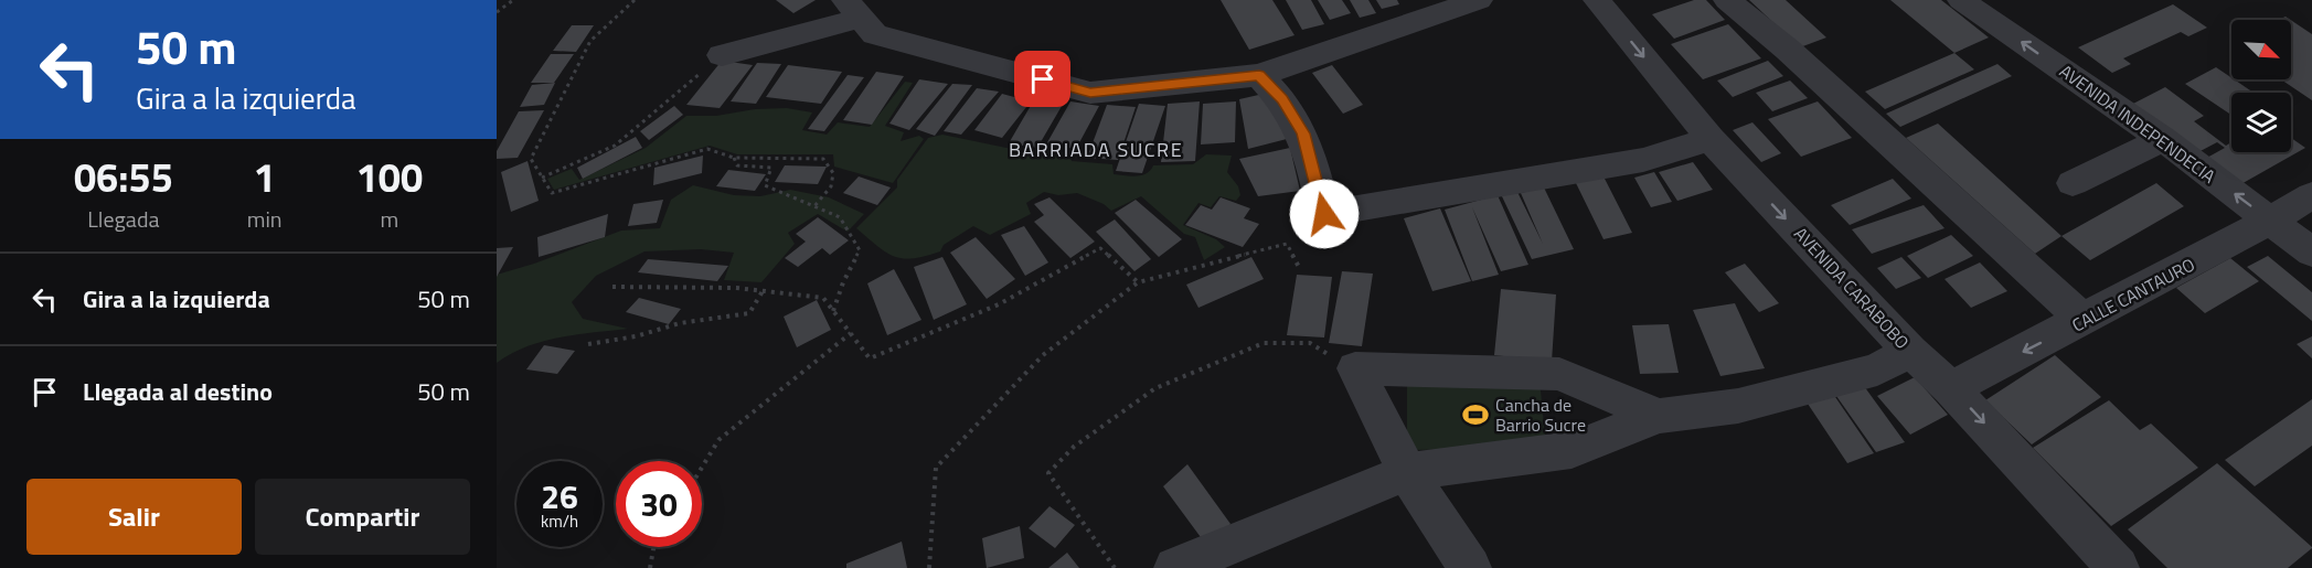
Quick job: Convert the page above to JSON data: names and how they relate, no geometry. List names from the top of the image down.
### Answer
{
  "streets": {
    "street": ["AVENIDA INDEPENDECIA", "AVENIDA CARABOBO", "CALLE CANTAURO"]
  },
  "crossings": [
    ["AVENIDA INDEPENDECIA", "CALLE CANTAURO"],
    ["AVENIDA CARABOBO", "CALLE CANTAURO"]
  ],
  "one_way": ["CALLE CANTAURO"],
  "districts": ["BARRIADA SUCRE"],
  "places": {
    "sports": ["Cancha de Barrio Sucre"]
  },
  "north": "bottom right",
  "page": {
    "turn": ["50 m", "Gira a la izquierda"],
    "eta": [
      "06:55",
      "Llegada",
      "1",
      "min",
      "100",
      "m"
    ],
    "list": [
      {
        "name": "Gira a la izquierda",
        "value": "50 m"
      },
      {
        "name": "Llegada al destino",
        "value": "50 m"
      }
    ],
    "speed": "26 km/h",
    "limit": "30",
    "buttons": ["Salir", "Compartir"]
  }
}
